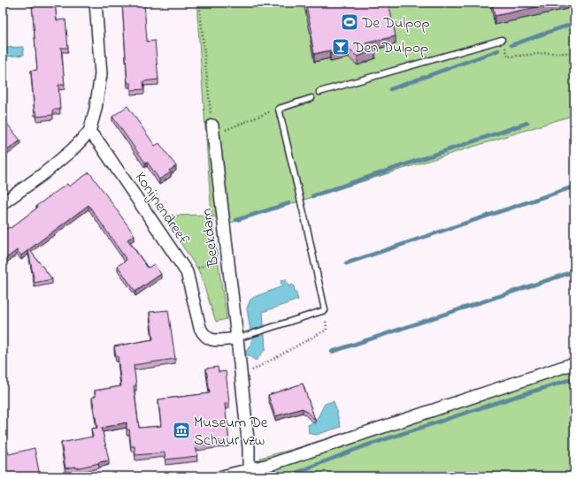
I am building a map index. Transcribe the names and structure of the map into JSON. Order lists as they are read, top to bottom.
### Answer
{
  "streets": {
    "street": ["Konijnendreef", "Beekdam"]
  },
  "crossings": [
    ["Konijnendreef", "Beekdam"]
  ],
  "places": {
    "sports": ["De Dulpop"],
    "bar": ["Den Dulpop"],
    "museum": ["Museum De Schuur vzw"]
  }
}
